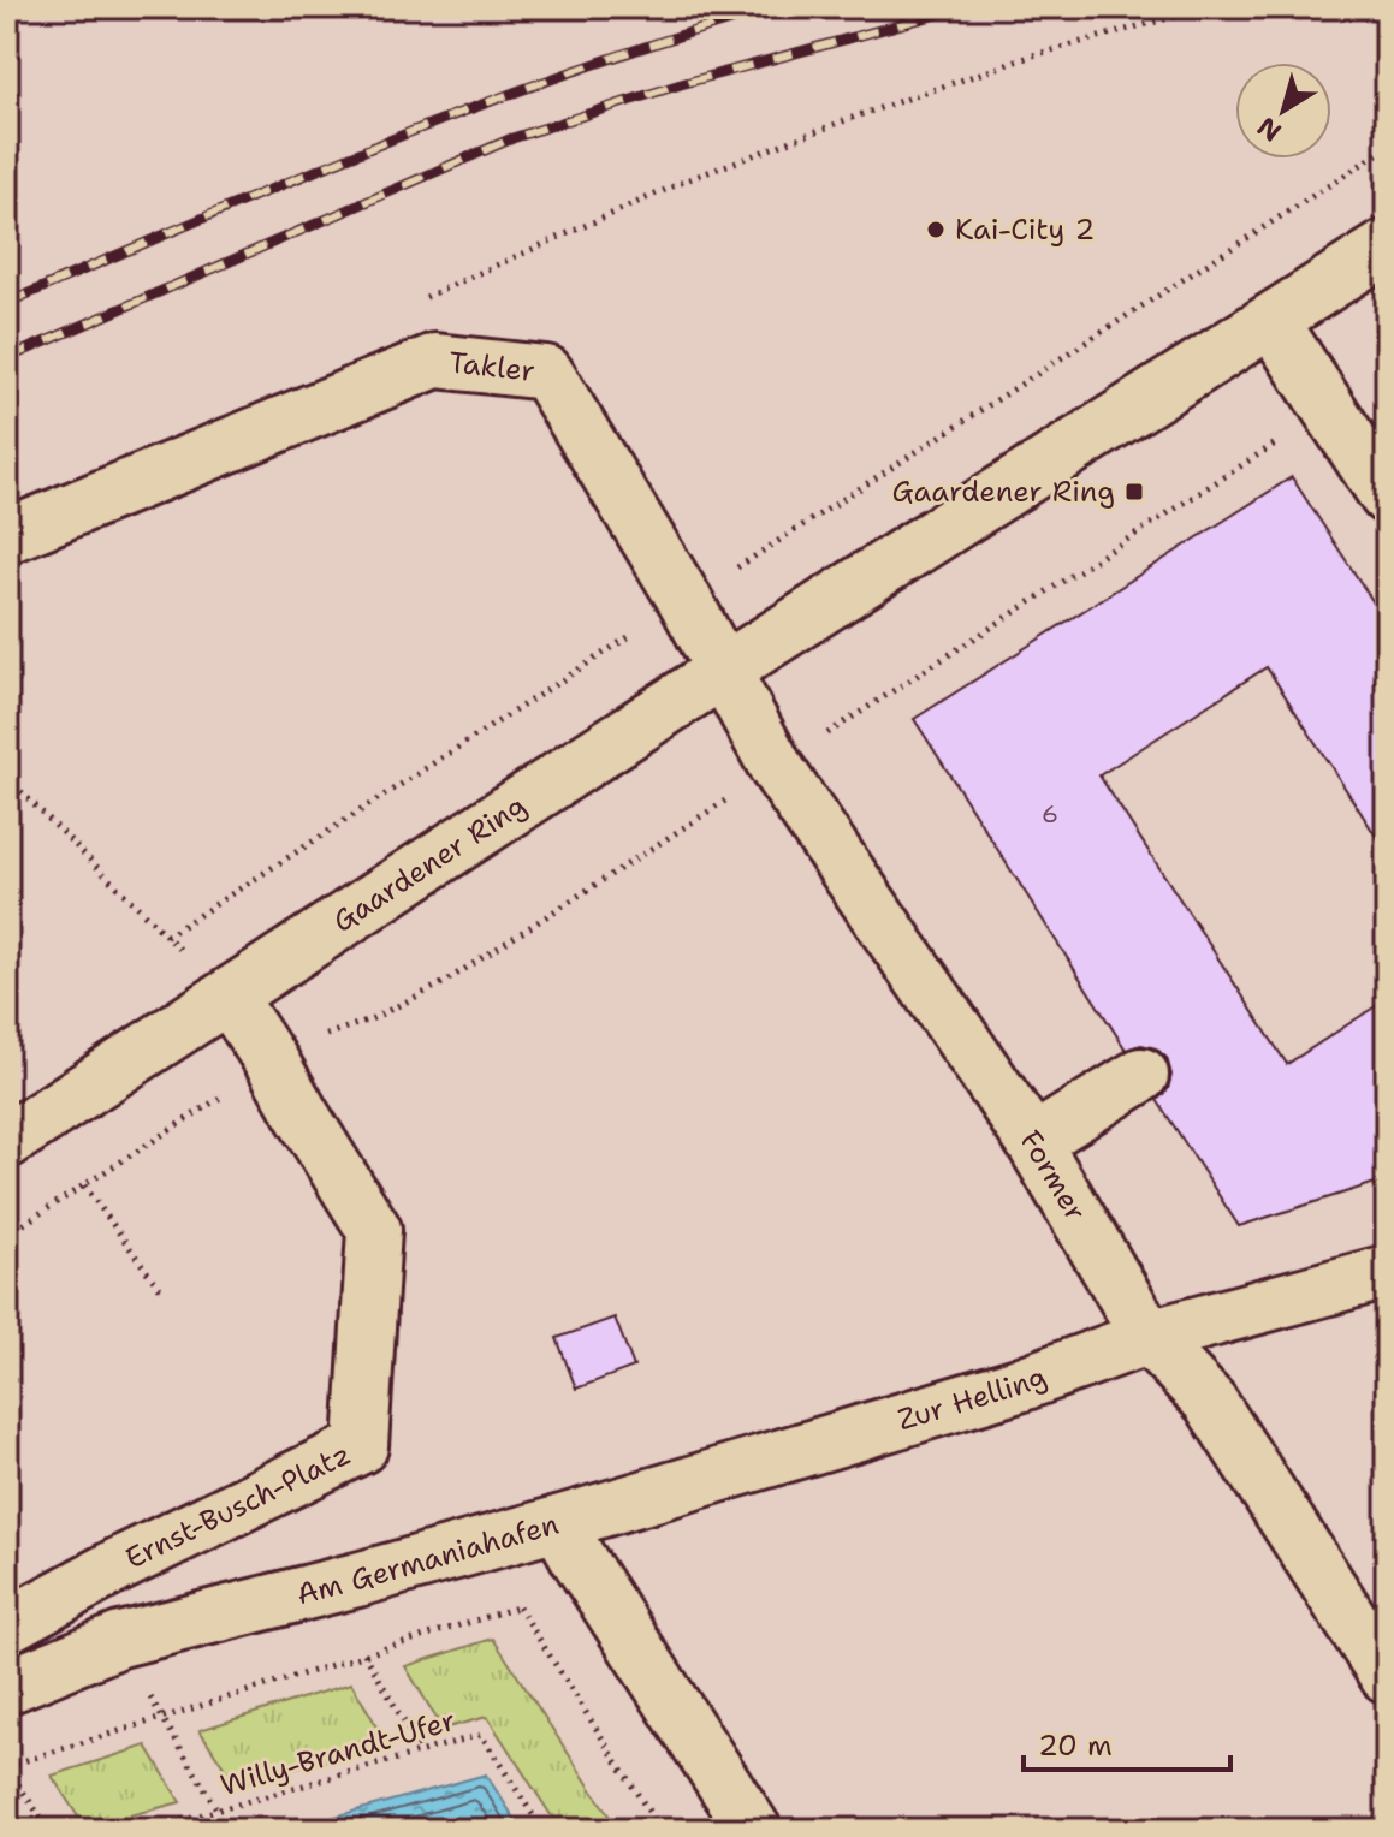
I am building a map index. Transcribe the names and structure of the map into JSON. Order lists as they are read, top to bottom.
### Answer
{
  "streets": {
    "street": [
      "Takler",
      "Gaardener Ring",
      "Former",
      "Zur Helling",
      "Ernst-Busch-Platz",
      "Am Germaniahafen"
    ],
    "path": ["Willy-Brandt-Ufer"]
  },
  "crossings": [
    ["Takler", "Gaardener Ring"],
    ["Takler", "Former"],
    ["Gaardener Ring", "Former"],
    ["Former", "Zur Helling"],
    ["Zur Helling", "Am Germaniahafen"]
  ],
  "places": {
    "other": ["Kai-City 2"],
    "transit": ["Gaardener Ring"]
  },
  "house_numbers": ["6"],
  "scale_bar": "20 m",
  "north": "bottom left"
}
